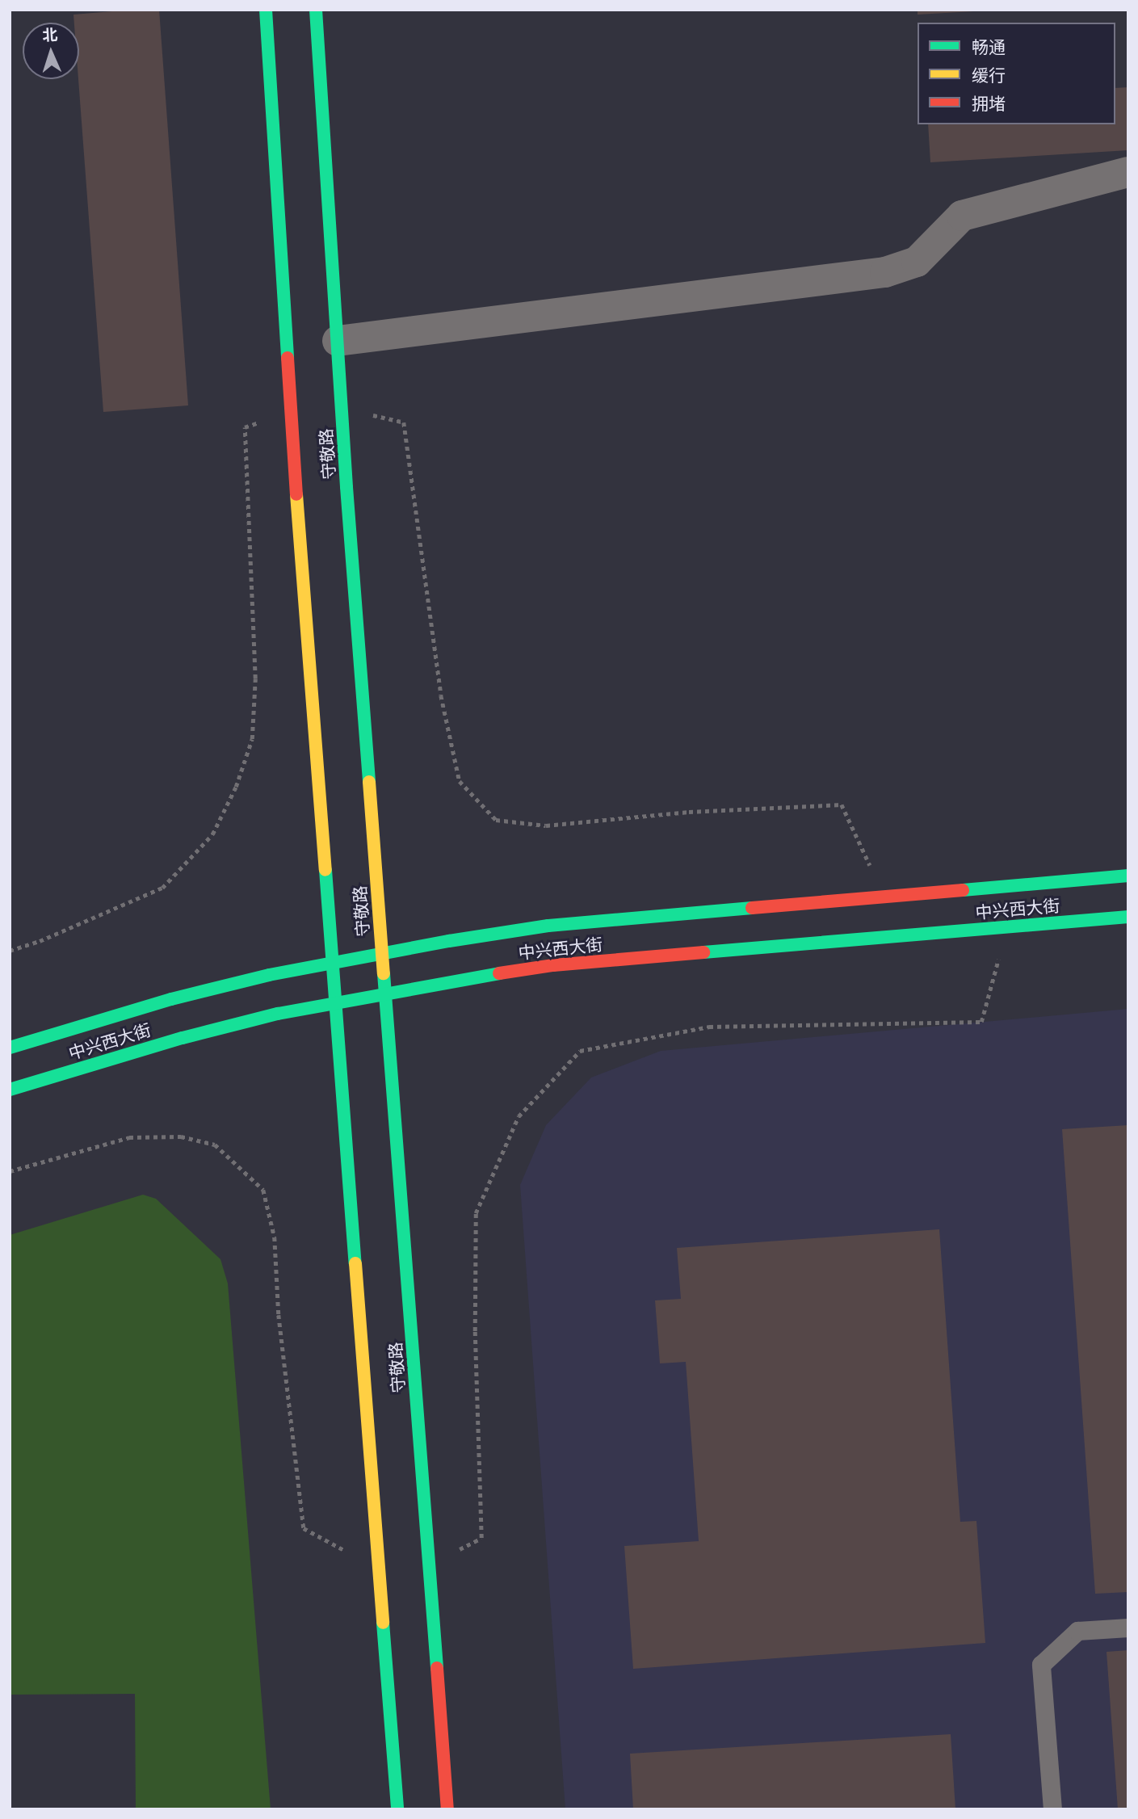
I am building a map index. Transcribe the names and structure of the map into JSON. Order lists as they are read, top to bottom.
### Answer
{
  "streets": {
    "main road": ["守敬路", "中兴西大街"]
  },
  "crossings": [
    ["守敬路", "中兴西大街"]
  ],
  "legend": ["畅通", "缓行", "拥堵"],
  "north": "top"
}
